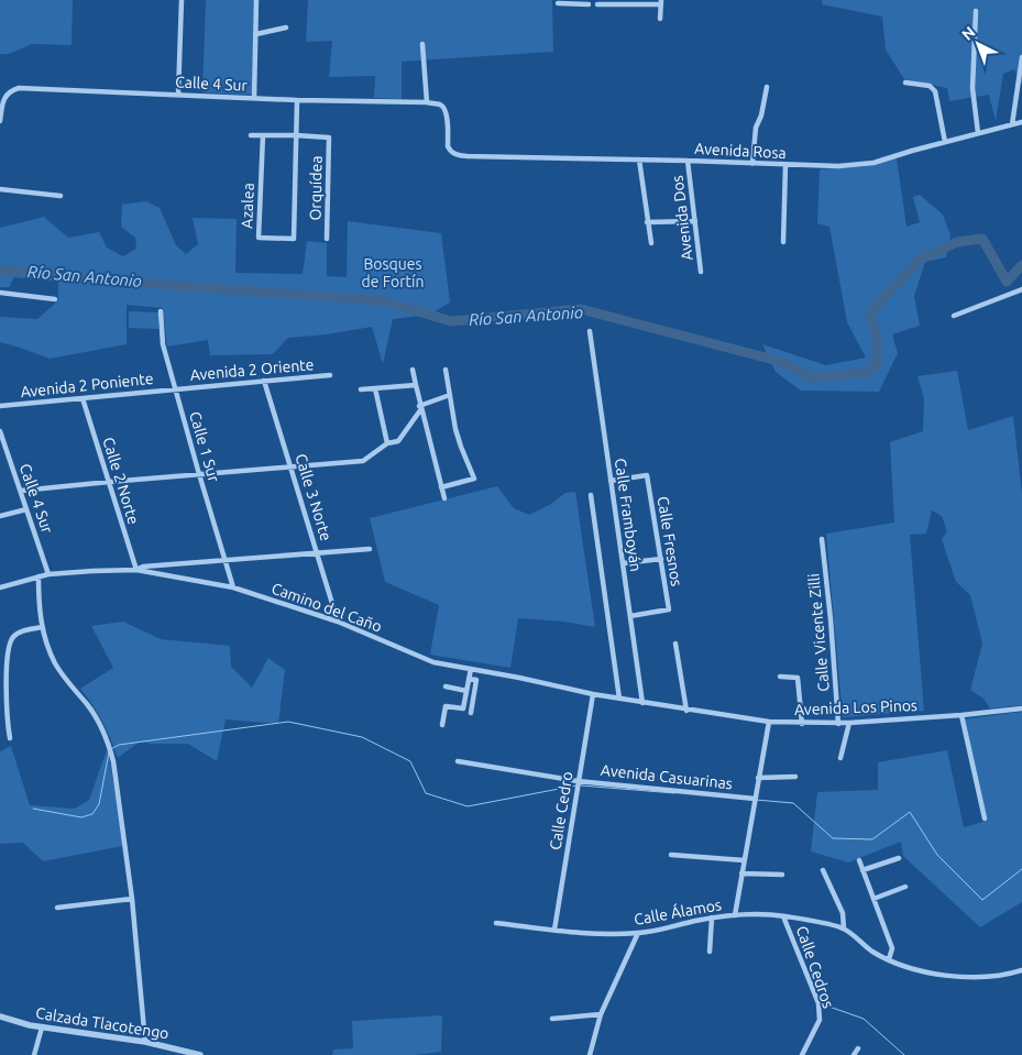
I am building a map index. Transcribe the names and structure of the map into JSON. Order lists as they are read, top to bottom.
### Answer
{
  "streets": {
    "street": [
      "Calle 4 Sur",
      "Avenida Rosa",
      "Orquídea",
      "Azalea",
      "Avenida Dos",
      "Avenida 2 Oriente",
      "Avenida 2 Poniente",
      "Calle 1 Sur",
      "Calle 2 Norte",
      "Calle 3 Norte",
      "Calle Framboyán",
      "Calle Fresnos",
      "Camino del Caño",
      "Calle Vicente Zilli",
      "Avenida Los Pinos",
      "Avenida Casuarinas",
      "Calle Cedro",
      "Calle Álamos",
      "Calle Cedros",
      "Calzada Tlacotengo"
    ]
  },
  "crossings": [
    ["Calle 4 Sur", "Avenida Rosa"],
    ["Calle 4 Sur", "Azalea"],
    ["Calle 4 Sur", "Camino del Caño"],
    ["Avenida Rosa", "Avenida Dos"],
    ["Orquídea", "Azalea"],
    ["Avenida 2 Oriente", "Avenida 2 Poniente"],
    ["Avenida 2 Oriente", "Calle 1 Sur"],
    ["Avenida 2 Oriente", "Calle 3 Norte"],
    ["Avenida 2 Poniente", "Calle 1 Sur"],
    ["Avenida 2 Poniente", "Calle 2 Norte"],
    ["Calle 1 Sur", "Camino del Caño"],
    ["Calle 2 Norte", "Camino del Caño"],
    ["Calle 3 Norte", "Camino del Caño"],
    ["Calle Framboyán", "Calle Fresnos"],
    ["Calle Framboyán", "Avenida Los Pinos"],
    ["Camino del Caño", "Avenida Los Pinos"],
    ["Camino del Caño", "Calle Cedro"],
    ["Calle Vicente Zilli", "Avenida Los Pinos"],
    ["Avenida Los Pinos", "Calle Cedro"],
    ["Avenida Casuarinas", "Calle Cedro"],
    ["Calle Cedro", "Calle Álamos"],
    ["Calle Álamos", "Calle Cedros"]
  ],
  "water": ["Río San Antonio"],
  "parks": ["Bosques de Fortín"],
  "north": "top left"
}
